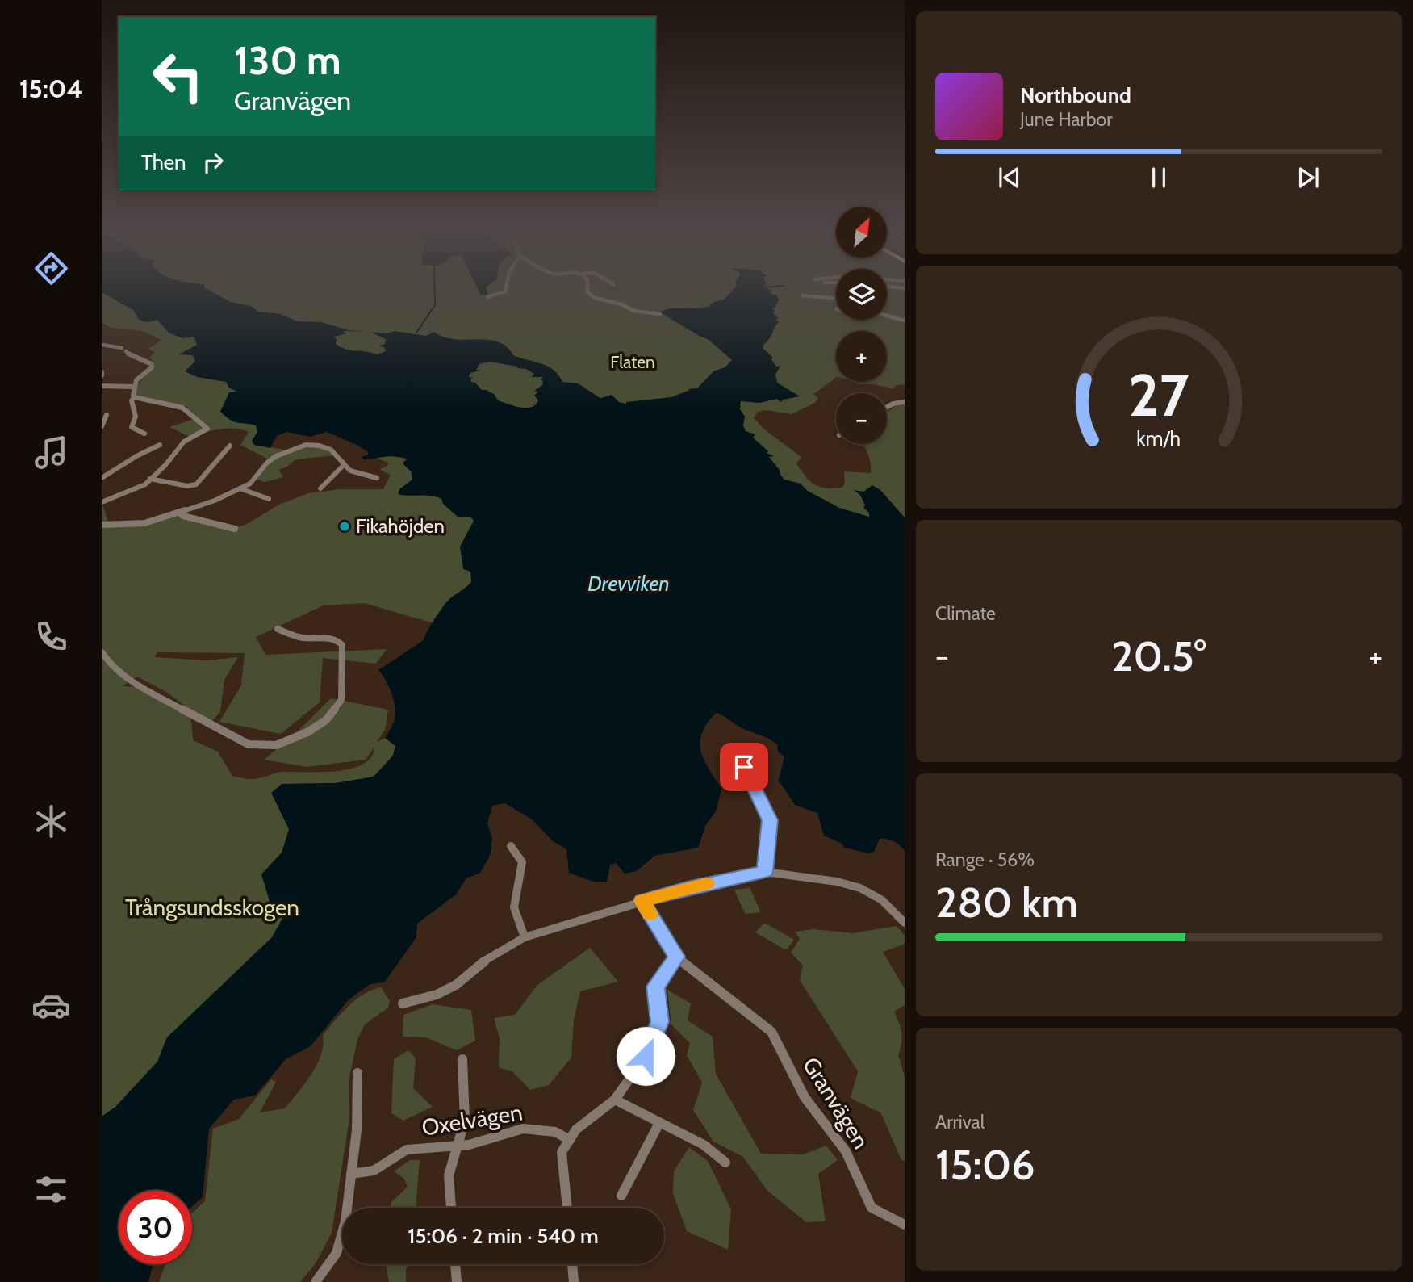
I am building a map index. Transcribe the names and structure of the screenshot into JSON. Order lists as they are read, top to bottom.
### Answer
{
  "streets": {
    "street": ["Granvägen", "Oxelvägen"]
  },
  "water": ["Drevviken"],
  "parks": ["Flaten", "Trångsundsskogen"],
  "places": ["Fikahöjden"],
  "north": "top right",
  "page": {
    "tabs": "15:04",
    "turn": ["130 m", "Granvägen"],
    "song": ["Northbound", "June Harbor"],
    "then": "Then",
    "map_buttons": ["+", "−"],
    "tile": [
      "Climate",
      ["Range · 56%", "280 km"],
      ["Arrival", "15:06"]
    ],
    "heat": ["−", "20.5°", "+"],
    "limit": "30",
    "trip": "15:06 · 2 min · 540 m",
    "gauge": ["27", "km/h"]
  }
}
